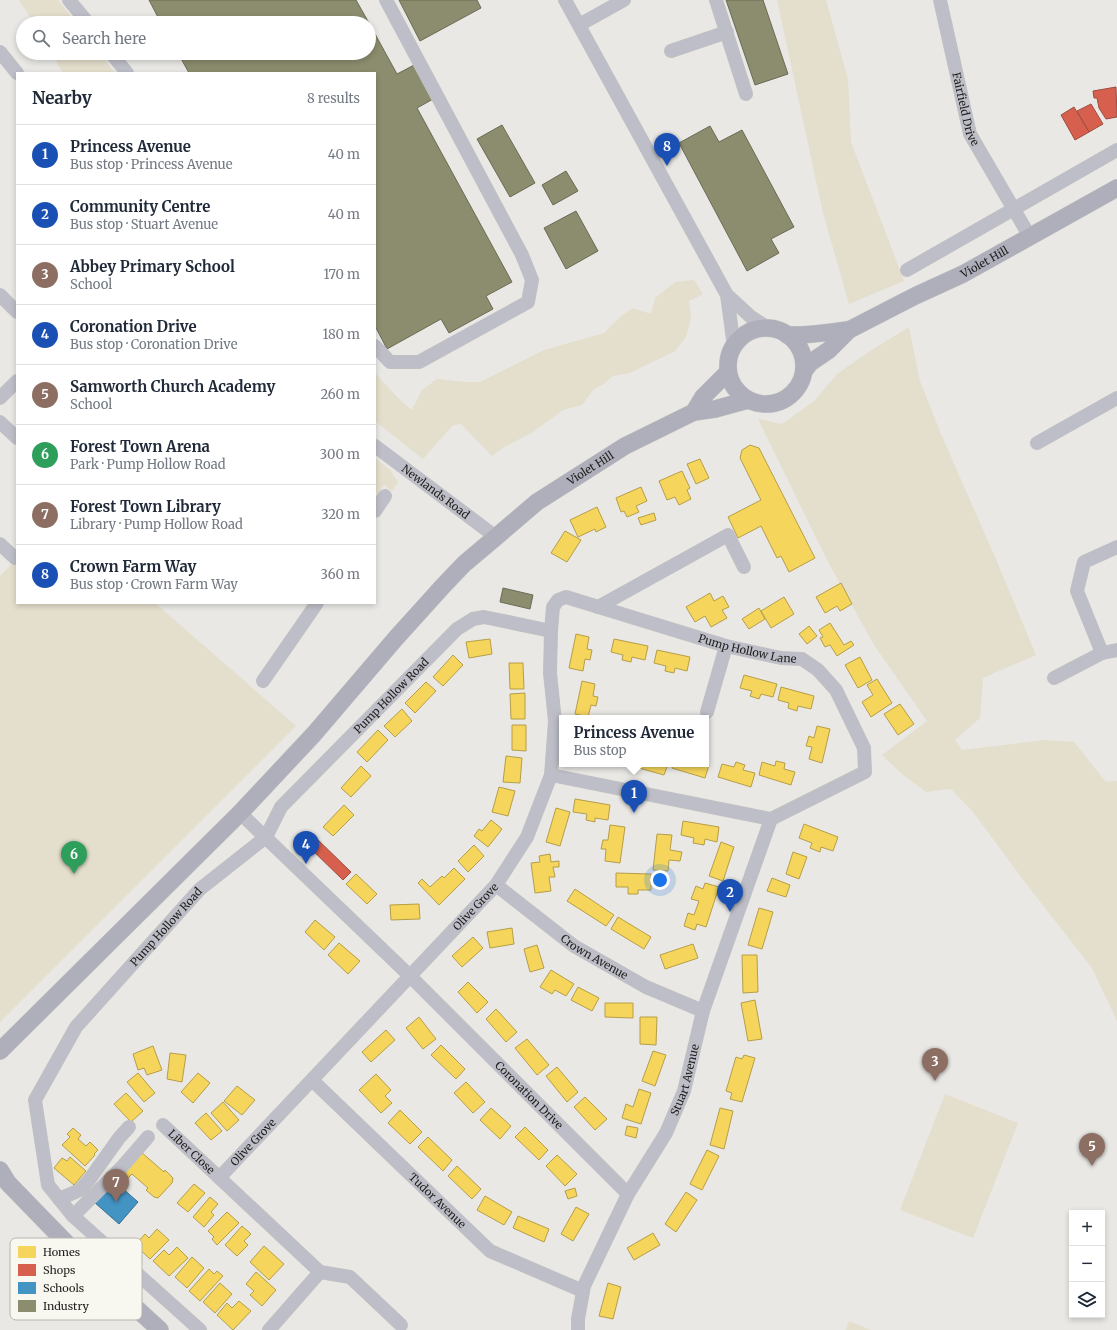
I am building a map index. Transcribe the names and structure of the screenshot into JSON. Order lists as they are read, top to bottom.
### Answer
{
  "streets": {
    "main road": ["Violet Hill"],
    "street": [
      "Fairfield Drive",
      "Newlands Road",
      "Pump Hollow Lane",
      "Pump Hollow Road",
      "Olive Grove",
      "Crown Avenue",
      "Stuart Avenue",
      "Coronation Drive",
      "Liber Close",
      "Tudor Avenue"
    ]
  },
  "crossings": [
    ["Fairfield Drive", "Violet Hill"],
    ["Violet Hill", "Newlands Road"],
    ["Pump Hollow Lane", "Olive Grove"],
    ["Pump Hollow Lane", "Stuart Avenue"],
    ["Pump Hollow Road", "Olive Grove"],
    ["Pump Hollow Road", "Coronation Drive"],
    ["Olive Grove", "Crown Avenue"],
    ["Olive Grove", "Coronation Drive"],
    ["Olive Grove", "Liber Close"],
    ["Olive Grove", "Tudor Avenue"],
    ["Crown Avenue", "Stuart Avenue"],
    ["Stuart Avenue", "Coronation Drive"],
    ["Stuart Avenue", "Tudor Avenue"]
  ],
  "legend": [
    "Homes",
    "Shops",
    "Schools",
    "Industry"
  ],
  "page": {
    "search": "Search here",
    "heading": ["Nearby", "8 results"],
    "list": [
      {
        "mark": "1",
        "name": "Princess Avenue",
        "note": "Bus stop · Princess Avenue",
        "value": "40 m"
      },
      {
        "mark": "2",
        "name": "Community Centre",
        "note": "Bus stop · Stuart Avenue",
        "value": "40 m"
      },
      {
        "mark": "3",
        "name": "Abbey Primary School",
        "note": "School",
        "value": "170 m"
      },
      {
        "mark": "4",
        "name": "Coronation Drive",
        "note": "Bus stop · Coronation Drive",
        "value": "180 m"
      },
      {
        "mark": "5",
        "name": "Samworth Church Academy",
        "note": "School",
        "value": "260 m"
      },
      {
        "mark": "6",
        "name": "Forest Town Arena",
        "note": "Park · Pump Hollow Road",
        "value": "300 m"
      },
      {
        "mark": "7",
        "name": "Forest Town Library",
        "note": "Library · Pump Hollow Road",
        "value": "320 m"
      },
      {
        "mark": "8",
        "name": "Crown Farm Way",
        "note": "Bus stop · Crown Farm Way",
        "value": "360 m"
      }
    ],
    "pins": [
      "8",
      "1",
      "4",
      "6",
      "2",
      "3",
      "5",
      "7"
    ],
    "popup": ["Princess Avenue", "Bus stop"],
    "map_buttons": ["+", "−"]
  }
}
